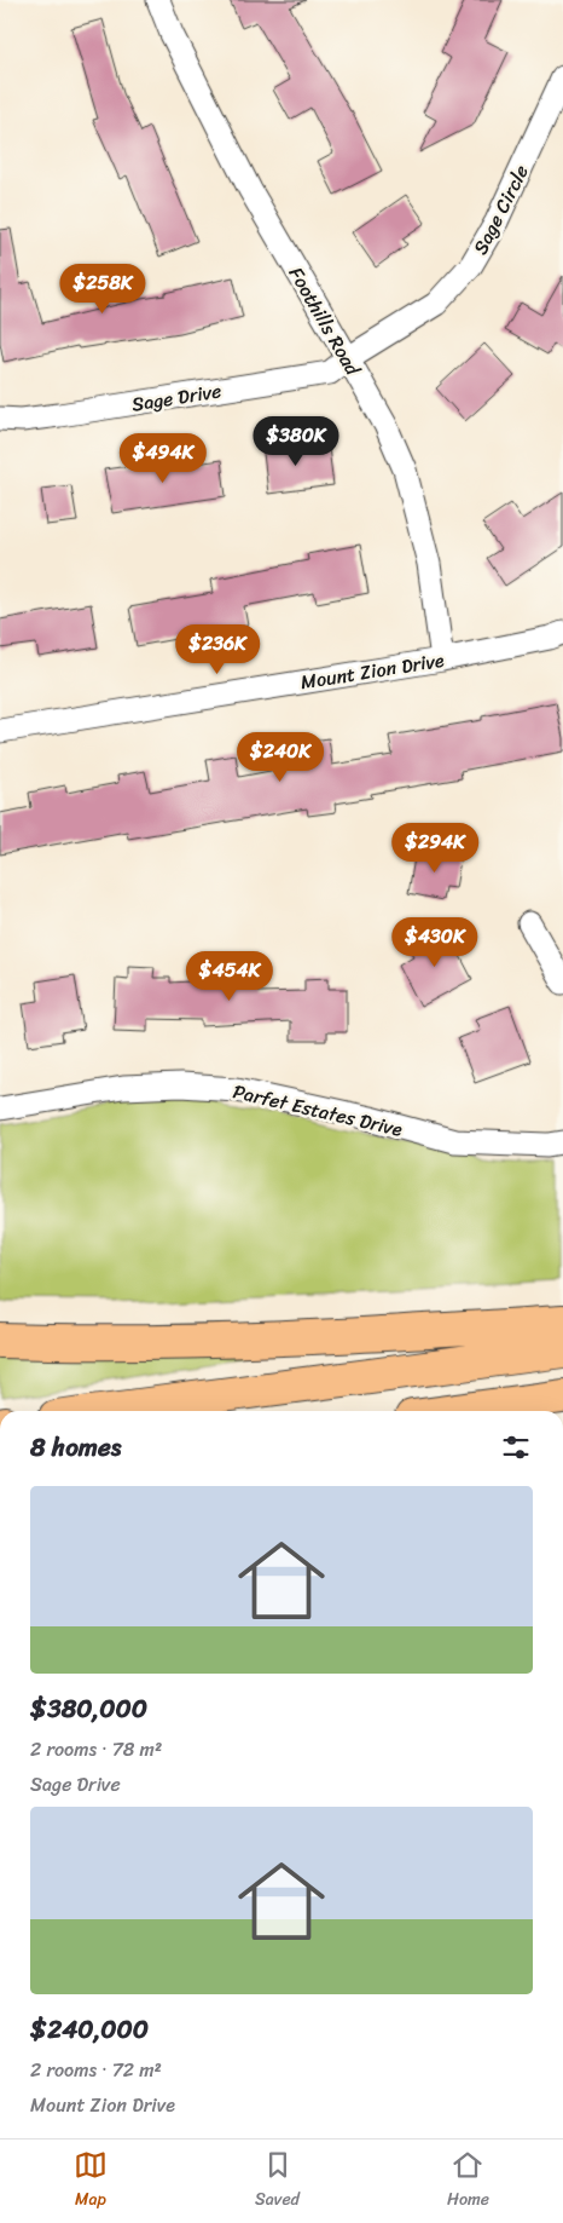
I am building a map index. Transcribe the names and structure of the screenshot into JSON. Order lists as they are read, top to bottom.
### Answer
{
  "streets": {
    "street": [
      "Sage Circle",
      "Foothills Road",
      "Sage Drive",
      "Mount Zion Drive",
      "Parfet Estates Drive"
    ]
  },
  "crossings": [
    ["Sage Circle", "Foothills Road"],
    ["Sage Circle", "Sage Drive"],
    ["Foothills Road", "Sage Drive"],
    ["Foothills Road", "Mount Zion Drive"]
  ],
  "page": {
    "price": [
      "$258K",
      "$380K",
      "$494K",
      "$236K",
      "$240K",
      "$294K",
      "$430K",
      "$454K"
    ],
    "heading": "8 homes",
    "list": [
      {
        "name": "$380,000",
        "note": "2 rooms · 78 m² · Sage Drive"
      },
      {
        "name": "$240,000",
        "note": "2 rooms · 72 m² · Mount Zion Drive"
      }
    ],
    "tabs": ["Map", "Saved", "Home"]
  }
}
